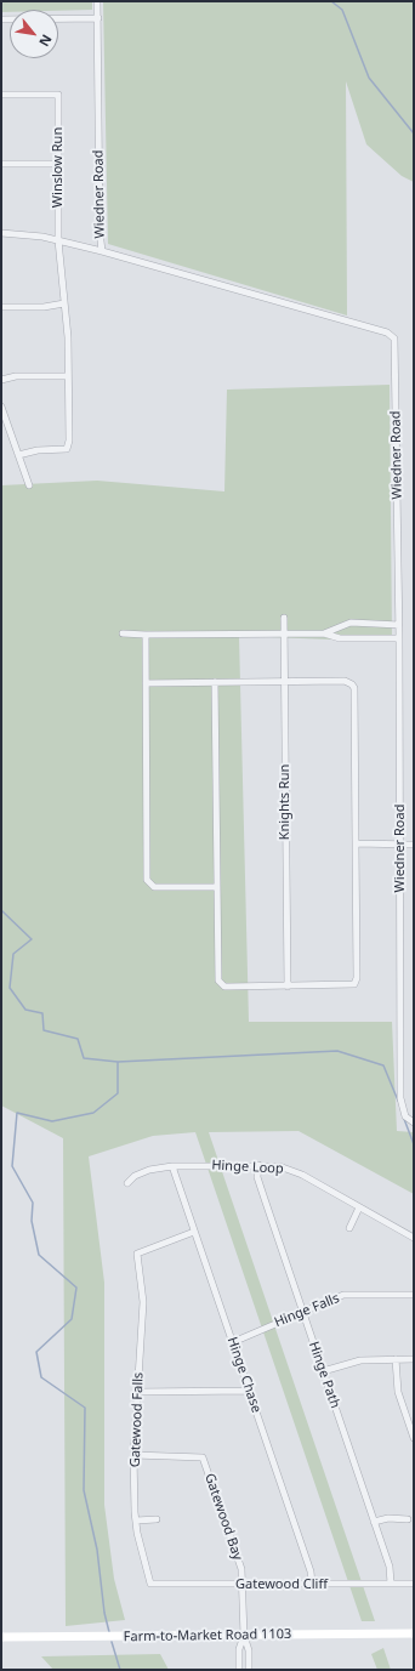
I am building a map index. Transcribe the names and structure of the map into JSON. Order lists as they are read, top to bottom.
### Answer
{
  "streets": {
    "main road": ["Farm-to-Market Road 1103"],
    "street": [
      "Winslow Run",
      "Wiedner Road",
      "Knights Run",
      "Hinge Loop",
      "Hinge Falls",
      "Hinge Chase",
      "Hinge Path",
      "Gatewood Falls",
      "Gatewood Bay",
      "Gatewood Cliff"
    ]
  },
  "crossings": [
    ["Hinge Loop", "Hinge Chase"],
    ["Hinge Loop", "Hinge Path"],
    ["Hinge Falls", "Hinge Chase"],
    ["Hinge Falls", "Hinge Path"],
    ["Hinge Chase", "Gatewood Falls"],
    ["Hinge Chase", "Gatewood Cliff"],
    ["Hinge Path", "Gatewood Cliff"],
    ["Gatewood Falls", "Gatewood Bay"],
    ["Gatewood Falls", "Gatewood Cliff"],
    ["Gatewood Bay", "Gatewood Cliff"],
    ["Gatewood Bay", "Farm-to-Market Road 1103"]
  ],
  "north": "bottom right"
}
